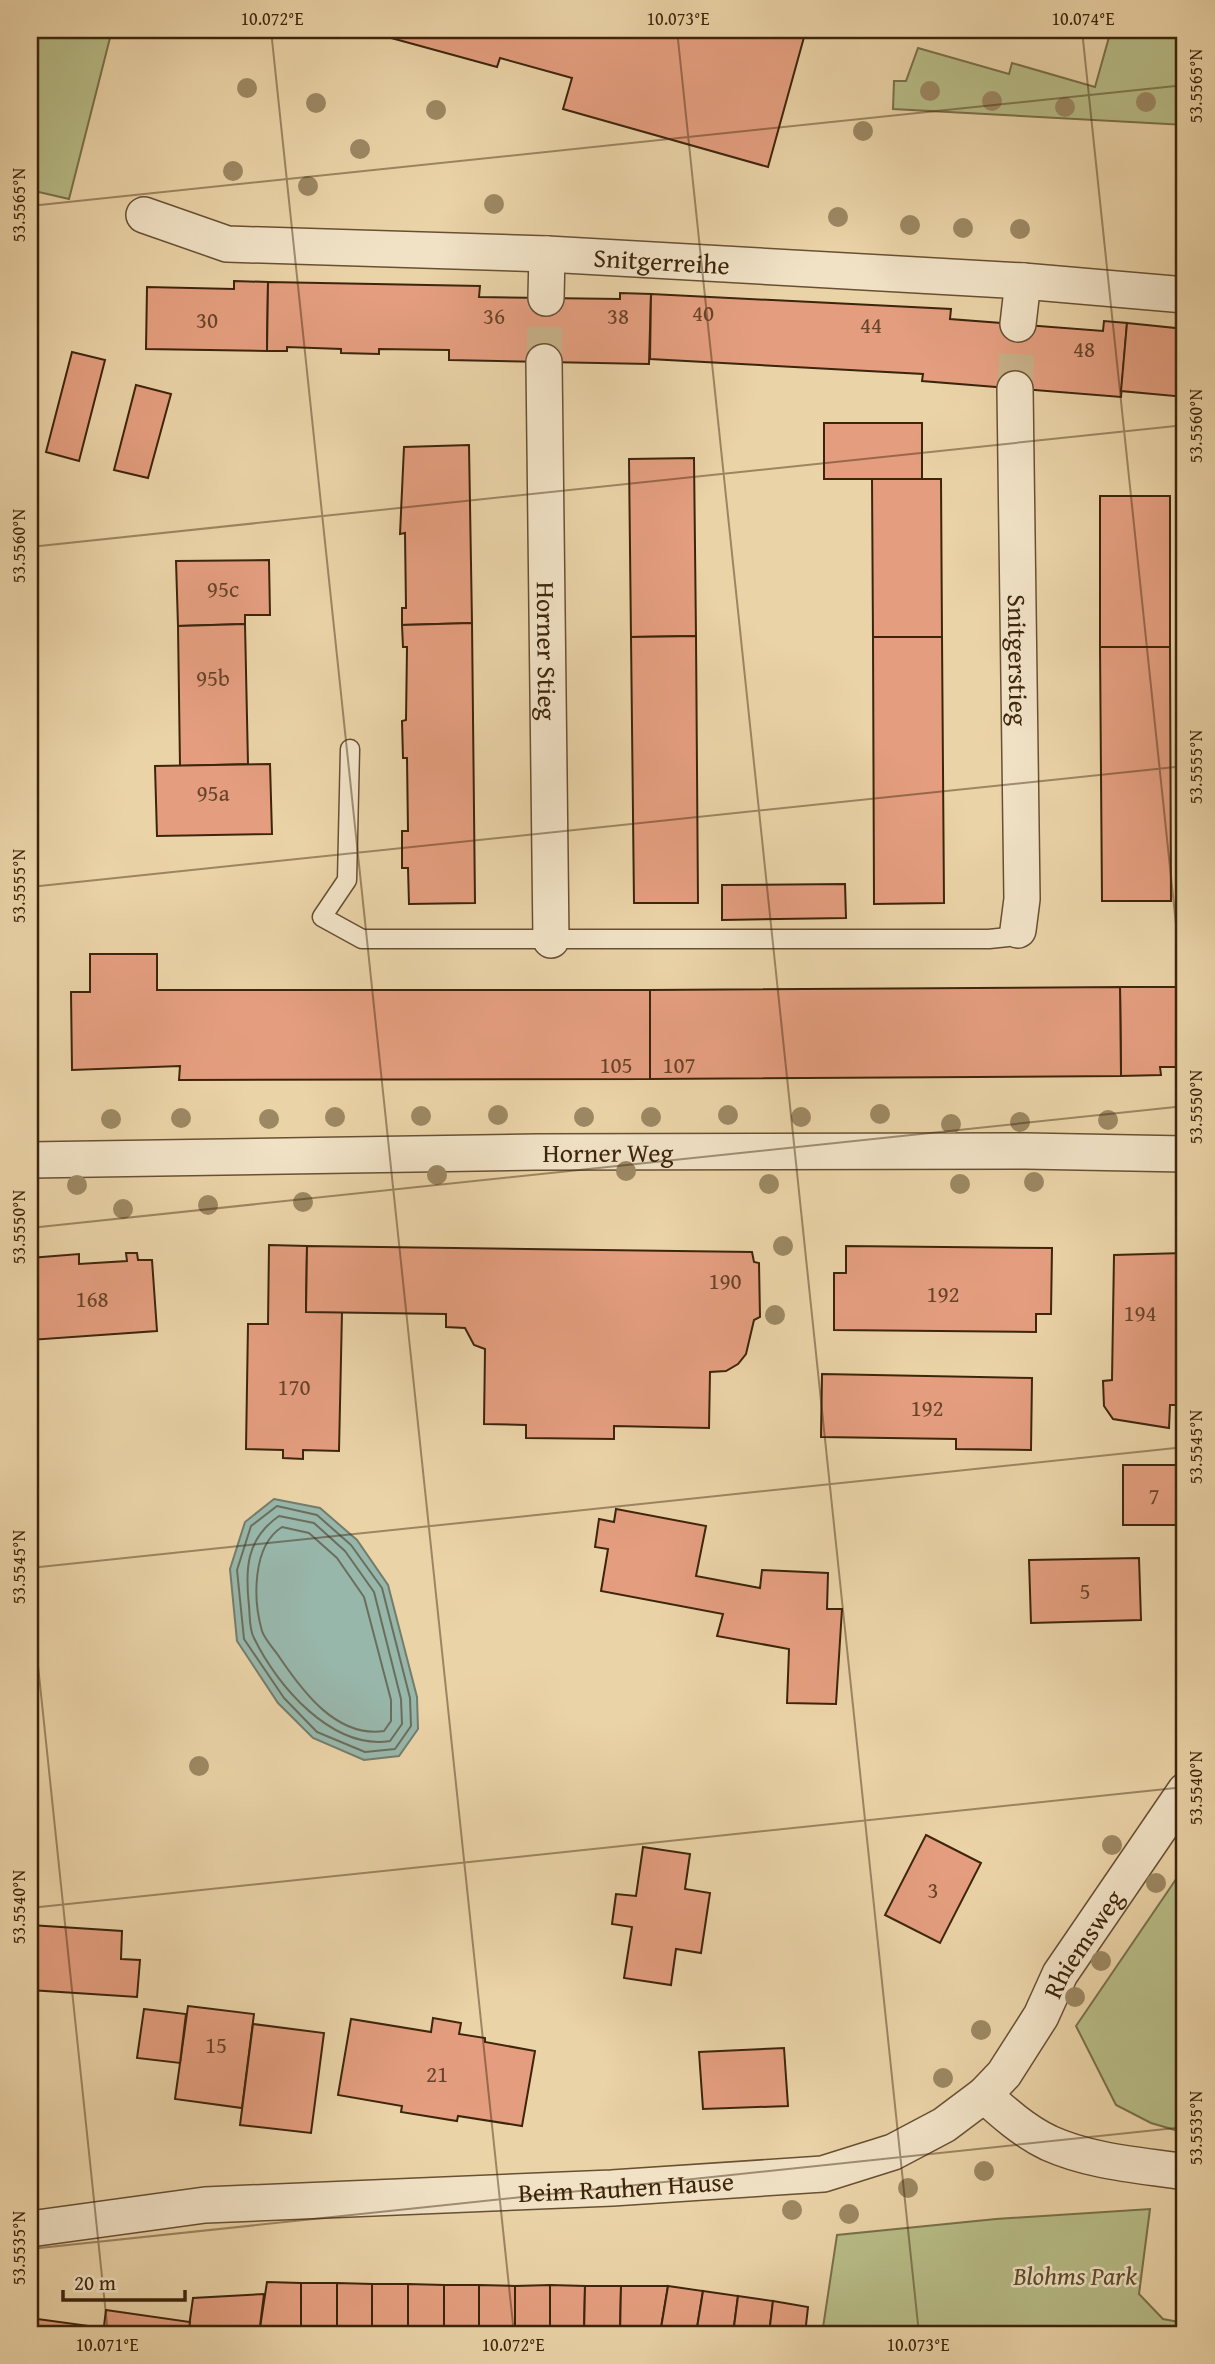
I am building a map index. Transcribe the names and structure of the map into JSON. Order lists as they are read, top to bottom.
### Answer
{
  "streets": {
    "street": [
      "Snitgerreihe",
      "Horner Stieg",
      "Snitgerstieg",
      "Horner Weg",
      "Rhiemsweg",
      "Beim Rauhen Hause"
    ]
  },
  "crossings": [
    ["Rhiemsweg", "Beim Rauhen Hause"]
  ],
  "parks": ["Blohms Park"],
  "house_numbers": [
    "40",
    "36",
    "38",
    "30",
    "44",
    "48",
    "95c",
    "95b",
    "95a",
    "105",
    "107",
    "190",
    "192",
    "168",
    "194",
    "170",
    "192",
    "7",
    "5",
    "3",
    "15",
    "21"
  ],
  "scale_bar": "20 m",
  "coordinates": [
    "10.072°E",
    "10.073°E",
    "10.074°E",
    "53.5565°N",
    "53.5560°N",
    "53.5555°N",
    "53.5550°N",
    "53.5545°N",
    "53.5540°N",
    "53.5535°N",
    "10.071°E"
  ]
}
